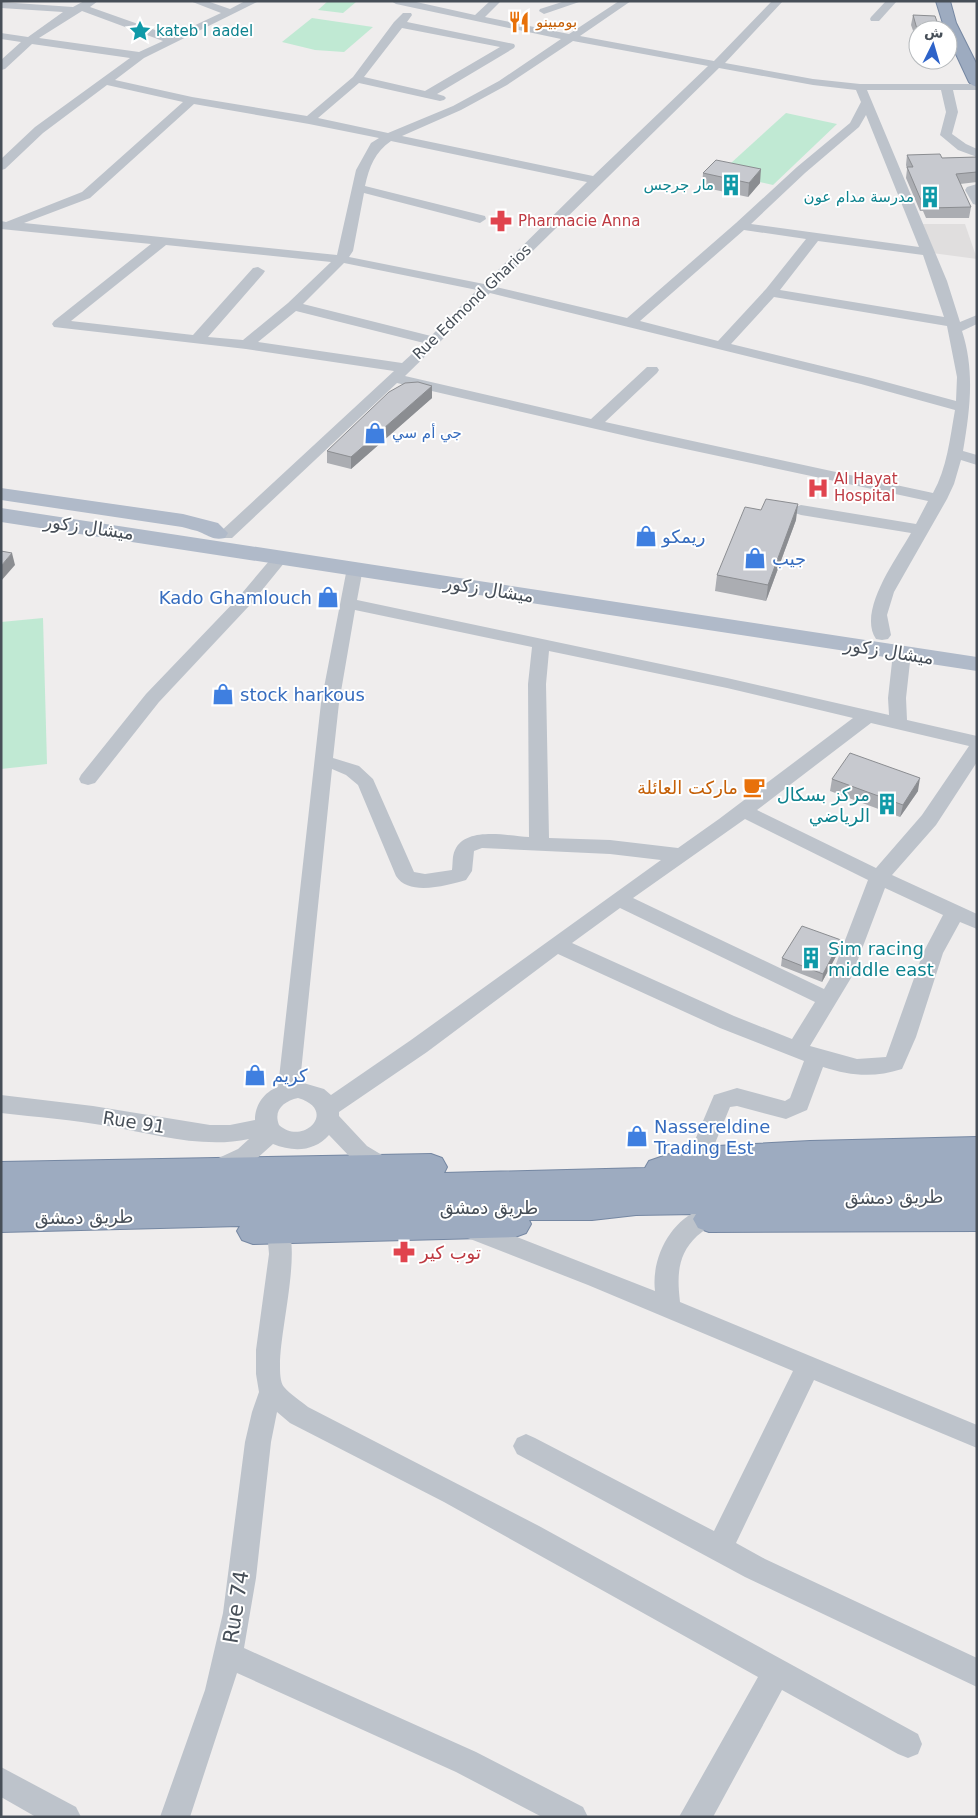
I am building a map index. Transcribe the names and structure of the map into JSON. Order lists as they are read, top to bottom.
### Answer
{
  "streets": {
    "highway": ["طريق دمشق"],
    "main road": ["ميشال زكور"],
    "street": ["Rue Edmond Gharios", "Rue 91", "Rue 74"]
  },
  "crossings": [
    ["Rue Edmond Gharios", "ميشال زكور"]
  ],
  "places": {
    "restaurant": ["بومبينو"],
    "place": ["kateb l aadel"],
    "building": [
      "مار جرجس",
      "مدرسة مدام عون",
      "مركز بسكال الرياضي",
      "Sim racing middle east"
    ],
    "pharmacy": ["Pharmacie Anna", "توب كير"],
    "shop": [
      "جي أم سي",
      "ريمكو",
      "جيب",
      "Kado Ghamlouch",
      "stock harkous",
      "كريم",
      "Nassereldine Trading Est"
    ],
    "hospital": ["Al Hayat Hospital"],
    "cafe": ["ماركت العائلة"]
  },
  "north": "top"
}
